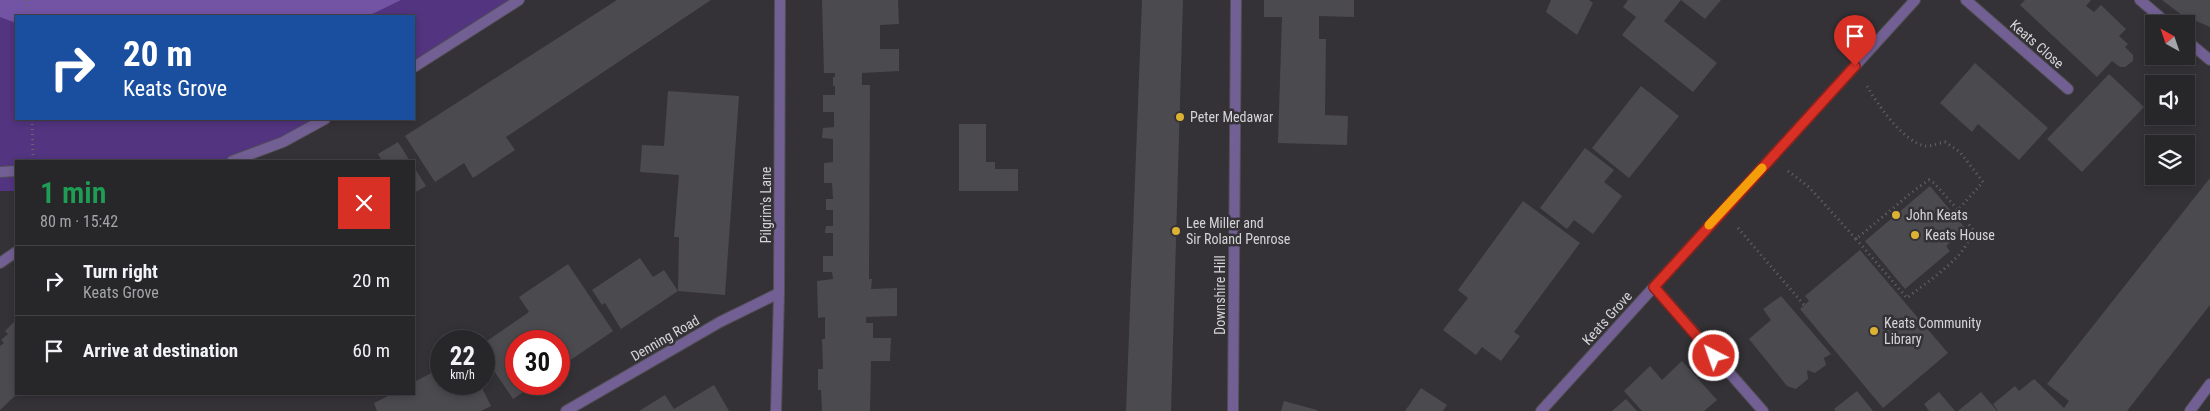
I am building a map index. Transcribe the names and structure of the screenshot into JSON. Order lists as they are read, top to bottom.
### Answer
{
  "streets": {
    "street": [
      "Keats Close",
      "Pilgrim's Lane",
      "Downshire Hill",
      "Keats Grove",
      "Denning Road"
    ]
  },
  "crossings": [
    ["Pilgrim's Lane", "Denning Road"]
  ],
  "places": [
    "Peter Medawar",
    "John Keats",
    "Lee Miller and Sir Roland Penrose",
    "Keats House",
    "Keats Community Library"
  ],
  "north": "top left",
  "page": {
    "turn": ["20 m", "Keats Grove"],
    "heading": ["1 min", "80 m · 15:42"],
    "list": [
      {
        "name": "Turn right",
        "note": "Keats Grove",
        "value": "20 m"
      },
      {
        "name": "Arrive at destination",
        "value": "60 m"
      }
    ],
    "speed": "22 km/h",
    "limit": "30"
  }
}
